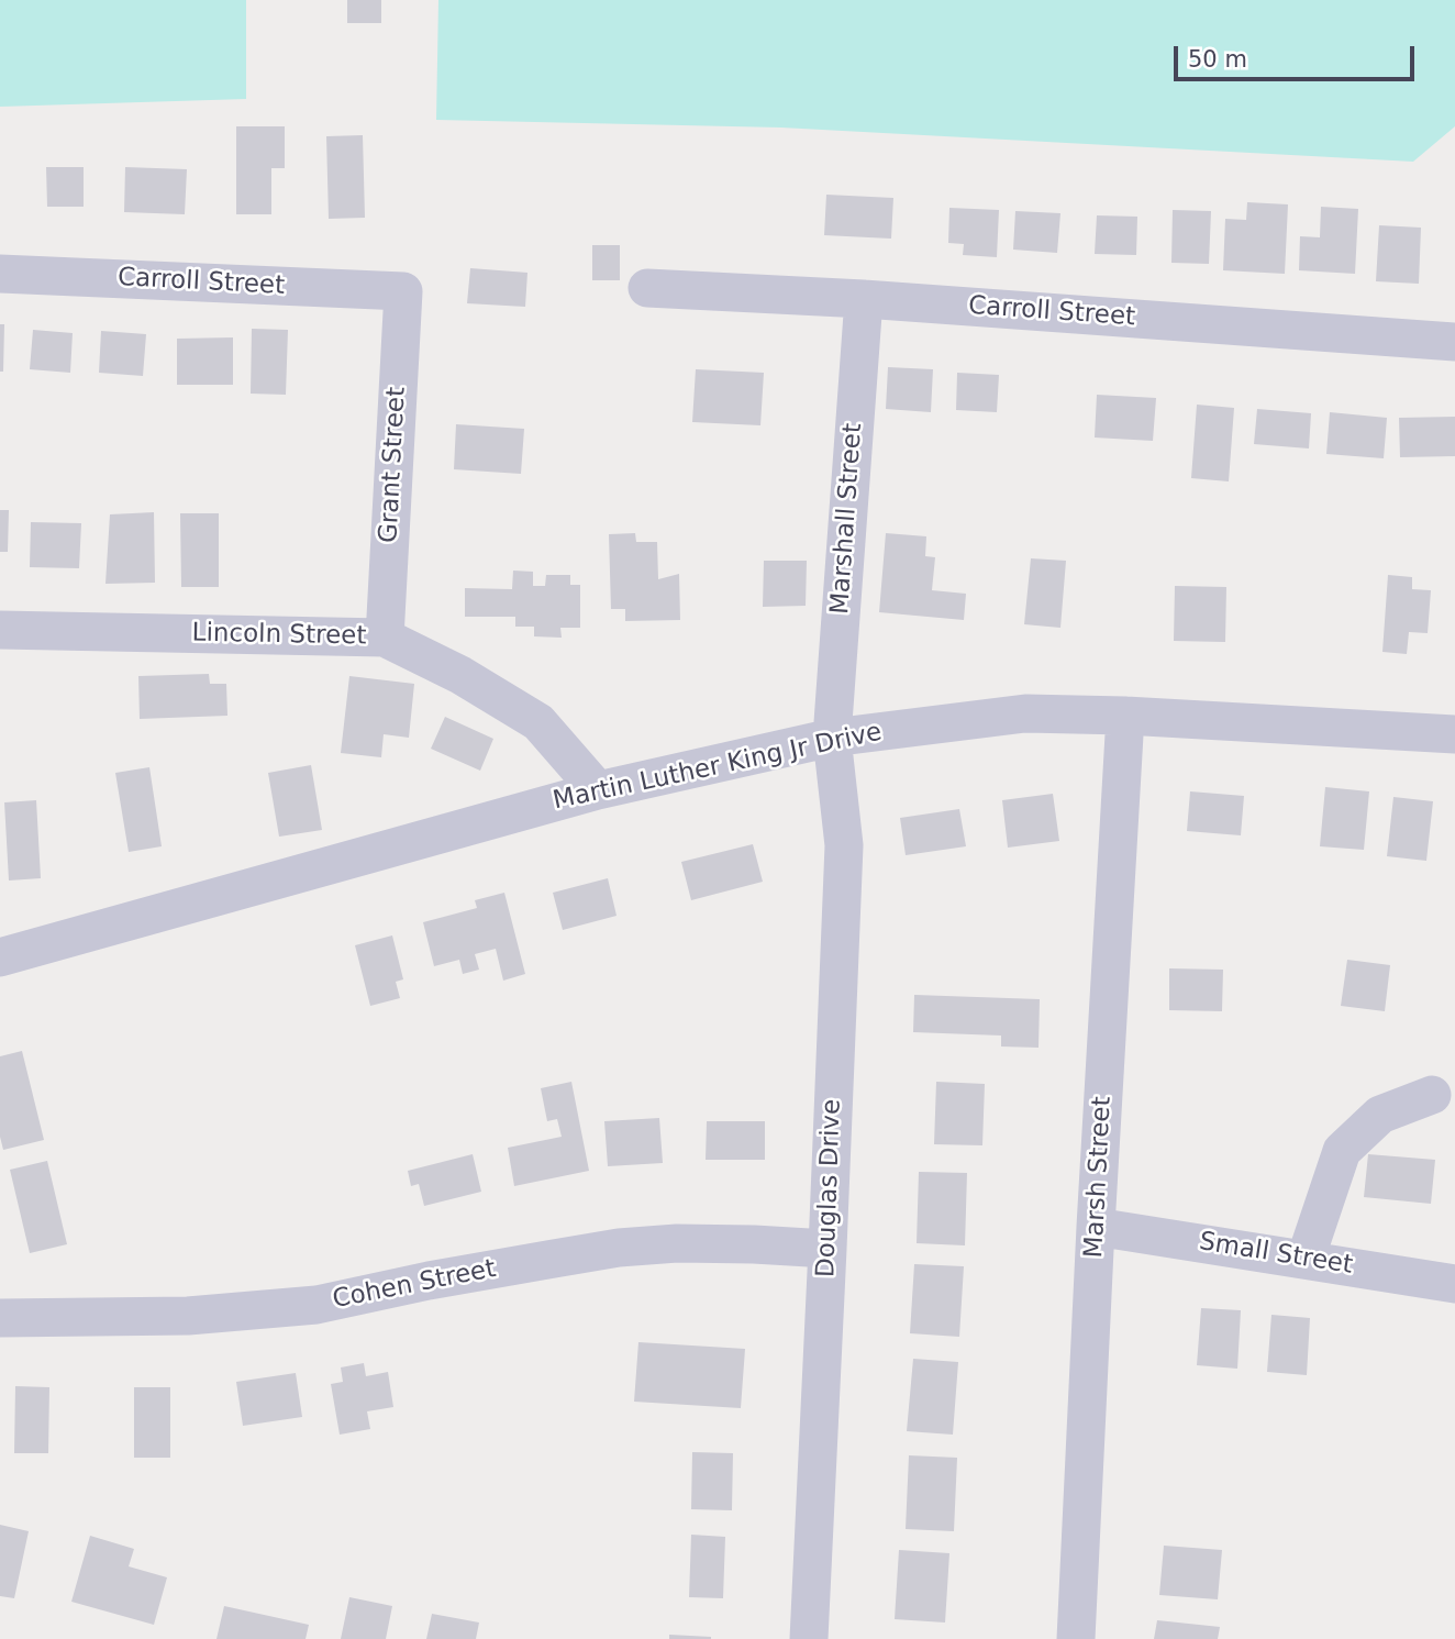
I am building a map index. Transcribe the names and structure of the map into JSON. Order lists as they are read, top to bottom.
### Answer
{
  "streets": {
    "street": [
      "Carroll Street",
      "Grant Street",
      "Marshall Street",
      "Lincoln Street",
      "Martin Luther King Jr Drive",
      "Marsh Street",
      "Douglas Drive",
      "Small Street",
      "Cohen Street"
    ]
  },
  "crossings": [
    ["Carroll Street", "Grant Street"],
    ["Carroll Street", "Marshall Street"],
    ["Grant Street", "Lincoln Street"],
    ["Marshall Street", "Martin Luther King Jr Drive"],
    ["Marshall Street", "Douglas Drive"],
    ["Lincoln Street", "Martin Luther King Jr Drive"],
    ["Martin Luther King Jr Drive", "Marsh Street"],
    ["Martin Luther King Jr Drive", "Douglas Drive"],
    ["Marsh Street", "Small Street"],
    ["Douglas Drive", "Cohen Street"]
  ],
  "scale_bar": "50 m"
}
